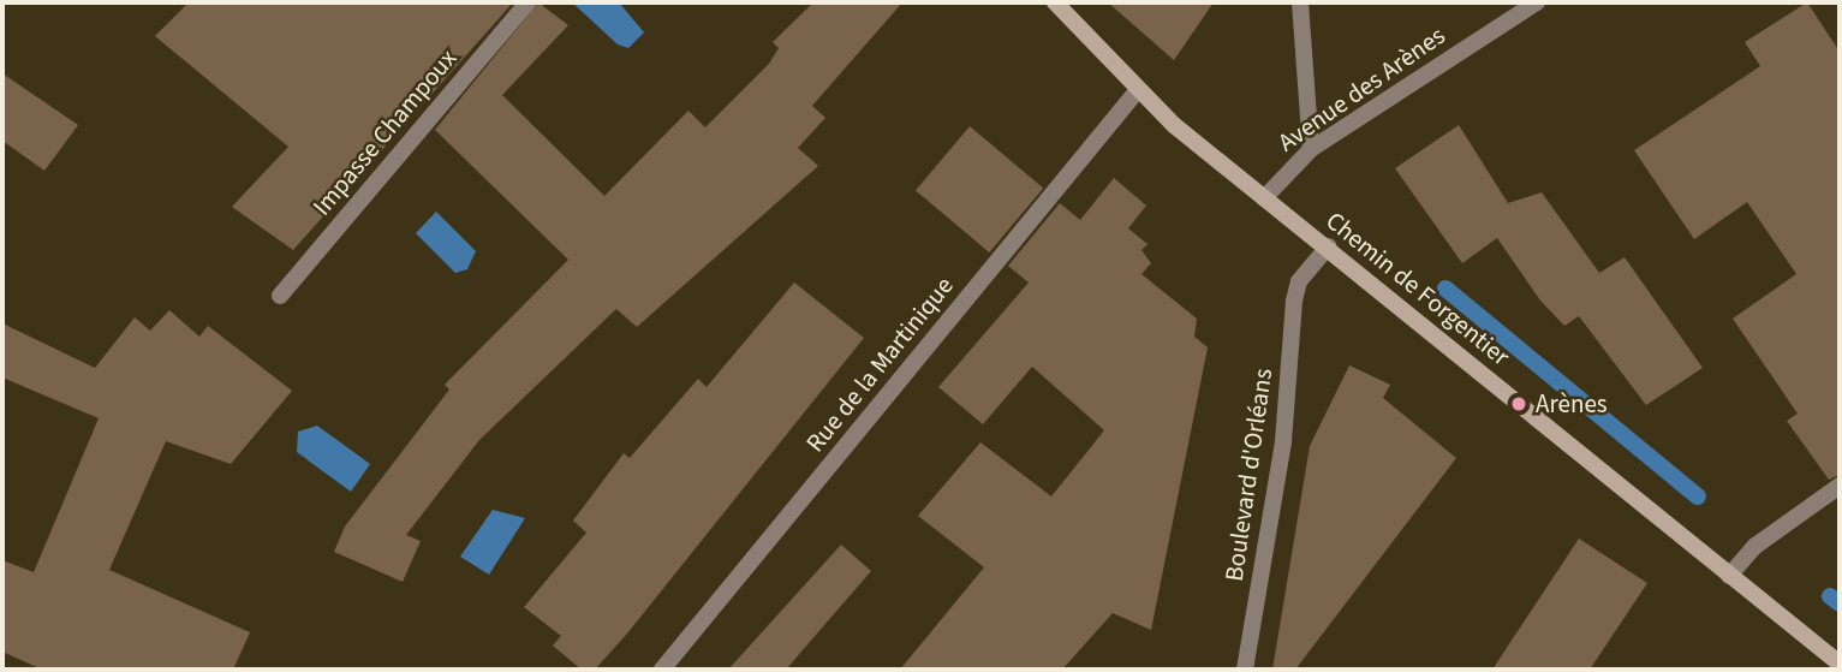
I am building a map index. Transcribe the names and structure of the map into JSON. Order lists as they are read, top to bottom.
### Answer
{
  "streets": {
    "main road": ["Chemin de Forgentier"],
    "street": [
      "Avenue des Arènes",
      "Impasse Champoux",
      "Rue de la Martinique",
      "Boulevard d'Orléans"
    ]
  },
  "crossings": [
    ["Avenue des Arènes", "Chemin de Forgentier"],
    ["Chemin de Forgentier", "Rue de la Martinique"],
    ["Chemin de Forgentier", "Boulevard d'Orléans"]
  ],
  "places": ["Arènes"]
}
